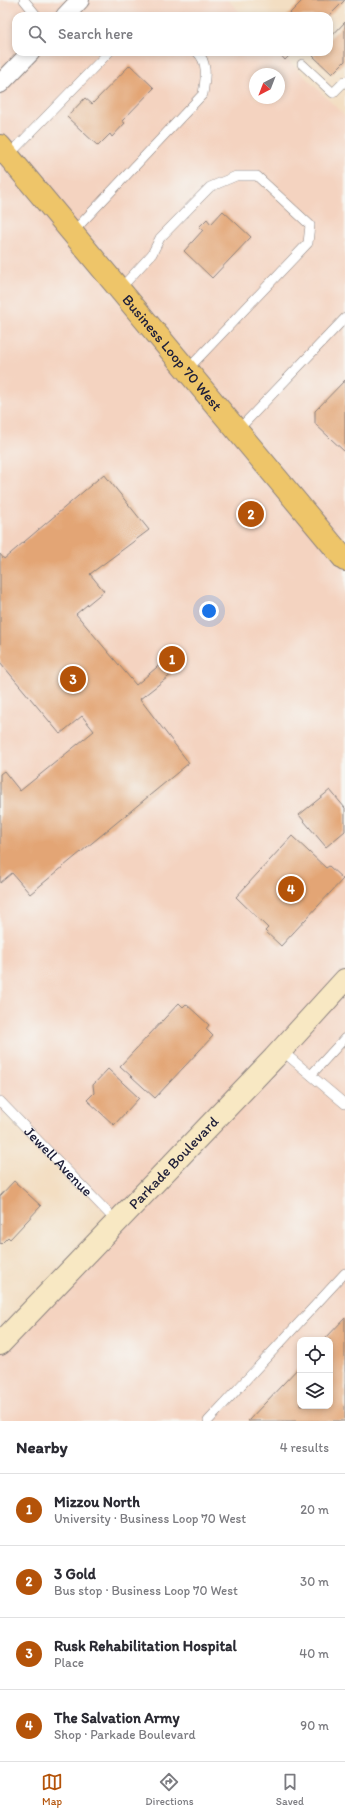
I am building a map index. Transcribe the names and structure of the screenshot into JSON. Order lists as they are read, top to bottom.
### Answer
{
  "streets": {
    "main road": ["Business Loop 70 West"],
    "street": ["Parkade Boulevard"],
    "lane": ["Jewell Avenue"]
  },
  "crossings": [
    ["Jewell Avenue", "Parkade Boulevard"]
  ],
  "north": "bottom left",
  "page": {
    "search": "Search here",
    "pins": [
      "2",
      "1",
      "3",
      "4"
    ],
    "heading": ["Nearby", "4 results"],
    "list": [
      {
        "mark": "1",
        "name": "Mizzou North",
        "note": "University · Business Loop 70 West",
        "value": "20 m"
      },
      {
        "mark": "2",
        "name": "3 Gold",
        "note": "Bus stop · Business Loop 70 West",
        "value": "30 m"
      },
      {
        "mark": "3",
        "name": "Rusk Rehabilitation Hospital",
        "note": "Place",
        "value": "40 m"
      },
      {
        "mark": "4",
        "name": "The Salvation Army",
        "note": "Shop · Parkade Boulevard",
        "value": "90 m"
      }
    ],
    "nav": ["Map", "Directions", "Saved"]
  }
}
